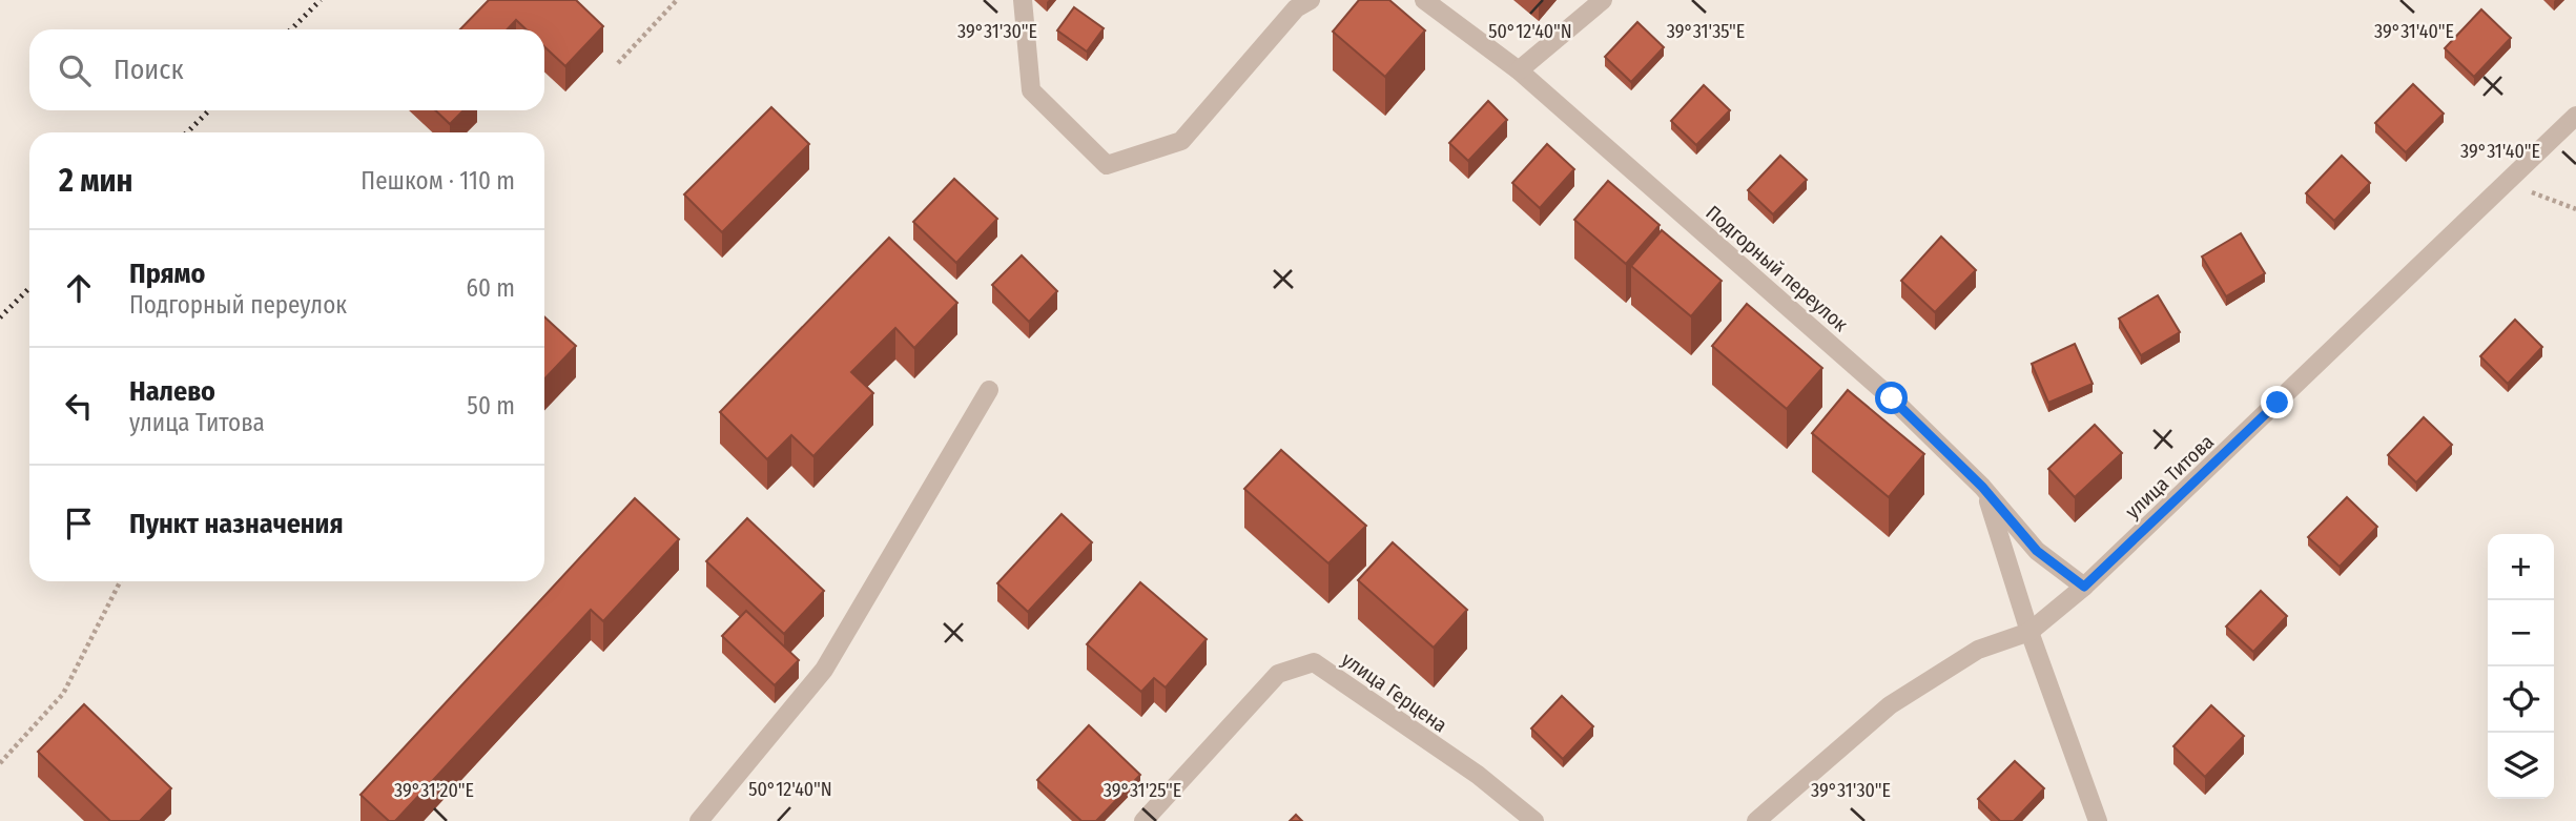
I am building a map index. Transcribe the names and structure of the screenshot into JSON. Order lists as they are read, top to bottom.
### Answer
{
  "streets": {
    "street": ["Подгорный переулок", "улица Титова", "улица Герцена"]
  },
  "crossings": [
    ["Подгорный переулок", "улица Титова"]
  ],
  "page": {
    "search": "Поиск",
    "heading": ["2 мин", "Пешком · 110 m"],
    "list": [
      ["Прямо", "Подгорный переулок", "60 m"],
      ["Налево", "улица Титова", "50 m"],
      "Пункт назначения"
    ],
    "map_buttons": ["+", "−"]
  },
  "coordinates": [
    "39°31'30\"E",
    "39°31'35\"E",
    "39°31'40\"E",
    "50°12'40\"N",
    "39°31'20\"E",
    "39°31'25\"E"
  ]
}
